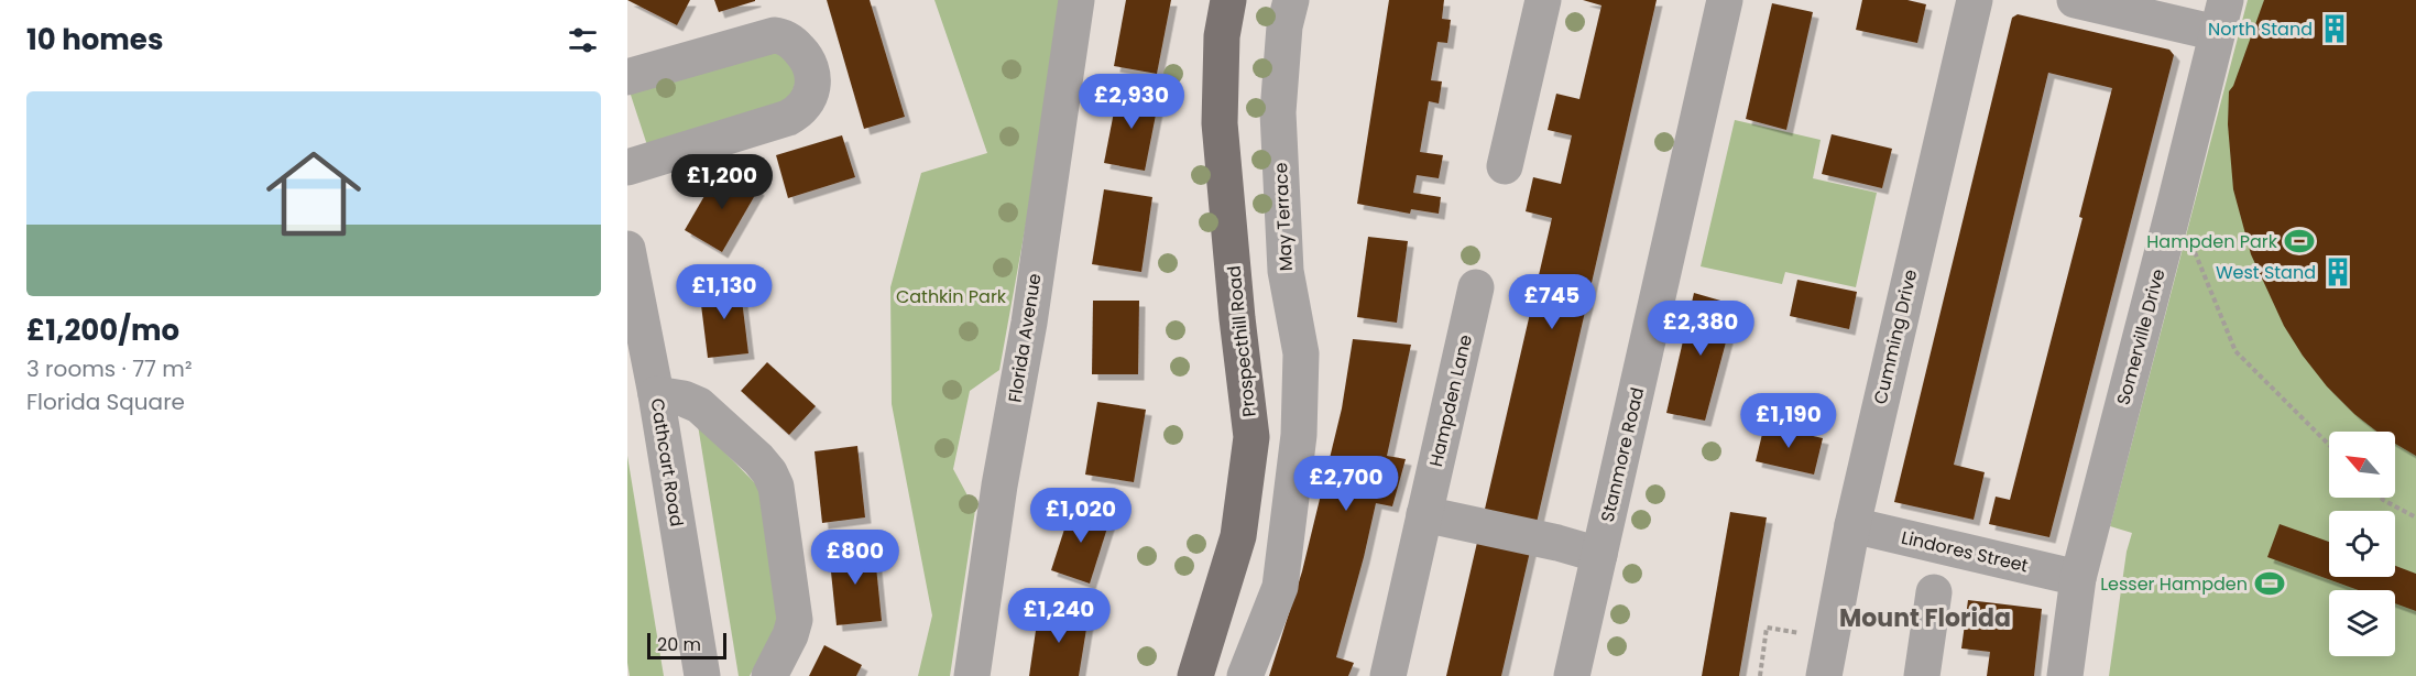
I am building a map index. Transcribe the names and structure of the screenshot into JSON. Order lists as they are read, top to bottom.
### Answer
{
  "streets": {
    "main road": ["Prospecthill Road"],
    "street": [
      "May Terrace",
      "Cumming Drive",
      "Somerville Drive",
      "Florida Avenue",
      "Hampden Lane",
      "Stanmore Road",
      "Cathcart Road",
      "Lindores Street"
    ]
  },
  "crossings": [
    ["Cumming Drive", "Lindores Street"],
    ["Somerville Drive", "Lindores Street"]
  ],
  "districts": ["Mount Florida"],
  "parks": ["Cathkin Park"],
  "places": {
    "building": ["North Stand", "West Stand"],
    "sports": ["Hampden Park", "Lesser Hampden"]
  },
  "scale_bar": "20 m",
  "north": "top left",
  "page": {
    "heading": "10 homes",
    "price": [
      "£2,930",
      "£1,200",
      "£1,130",
      "£745",
      "£2,380",
      "£1,190",
      "£2,700",
      "£1,020",
      "£800",
      "£1,240"
    ],
    "list": [
      {
        "name": "£1,200/mo",
        "note": "3 rooms · 77 m² · Florida Square"
      }
    ],
    "scale": "20 m"
  }
}
